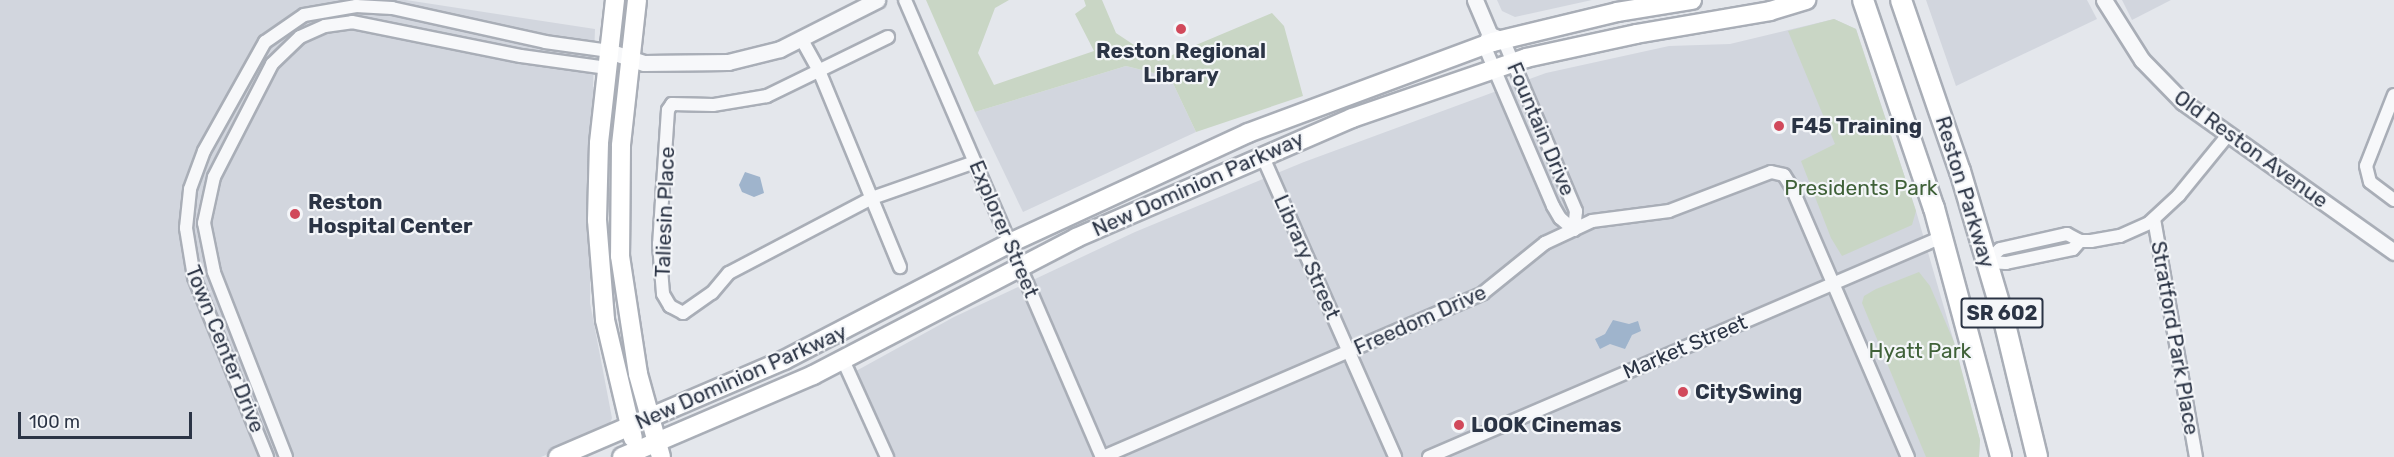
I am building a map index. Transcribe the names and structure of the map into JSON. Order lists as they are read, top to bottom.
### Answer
{
  "streets": {
    "main road": ["New Dominion Parkway", "Reston Parkway", "SR 602"],
    "street": [
      "Fountain Drive",
      "Old Reston Avenue",
      "Taliesin Place",
      "Explorer Street",
      "Library Street",
      "Freedom Drive",
      "Stratford Park Place",
      "Market Street",
      "Town Center Drive"
    ]
  },
  "crossings": [
    ["Fountain Drive", "New Dominion Parkway"],
    ["Fountain Drive", "Freedom Drive"],
    ["New Dominion Parkway", "Explorer Street"],
    ["New Dominion Parkway", "Library Street"],
    ["Reston Parkway", "Market Street"],
    ["Taliesin Place", "Explorer Street"],
    ["Explorer Street", "Freedom Drive"],
    ["Library Street", "Freedom Drive"],
    ["Freedom Drive", "Market Street"]
  ],
  "parks": ["Presidents Park", "Hyatt Park"],
  "places": [
    "Reston Regional Library",
    "F45 Training",
    "Reston Hospital Center",
    "CitySwing",
    "LOOK Cinemas"
  ],
  "scale_bar": "100 m"
}
